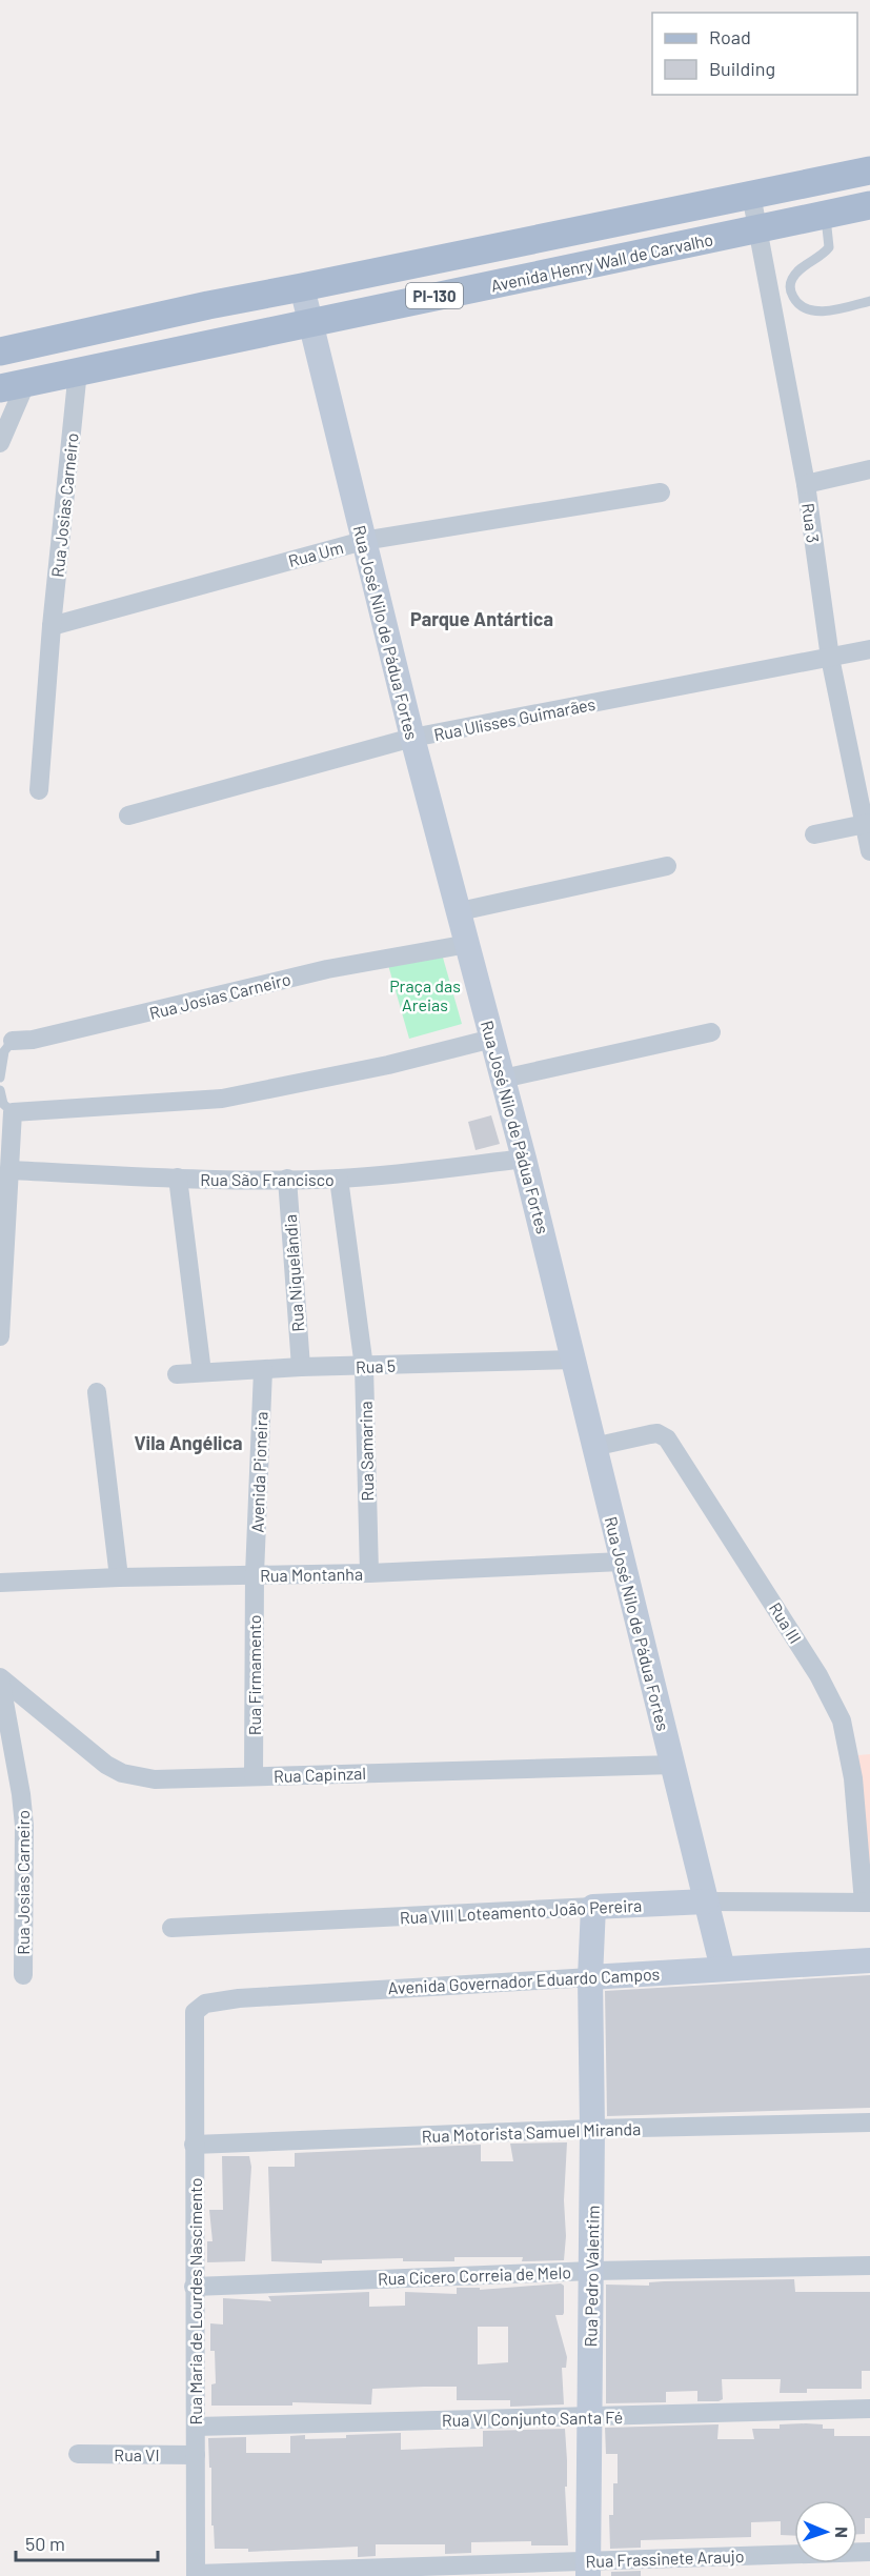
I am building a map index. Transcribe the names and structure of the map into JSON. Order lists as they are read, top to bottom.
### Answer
{
  "streets": {
    "main road": ["Avenida Henry Wall de Carvalho", "PI-130"],
    "street": [
      "Rua Josias Carneiro",
      "Rua 3",
      "Rua Um",
      "Rua José Nilo de Pádua Fortes",
      "Rua Ulisses Guimarães",
      "Rua São Francisco",
      "Rua Niquelândia",
      "Rua 5",
      "Rua Samarina",
      "Avenida Pioneira",
      "Rua Montanha",
      "Rua III",
      "Rua Firmamento",
      "Rua Capinzal",
      "Rua VIII Loteamento João Pereira",
      "Avenida Governador Eduardo Campos",
      "Rua Motorista Samuel Miranda",
      "Rua Cícero Correia de Melo",
      "Rua Pedro Valentim",
      "Rua Maria de Lourdes Nascimento",
      "Rua VI Conjunto Santa Fé",
      "Rua VI",
      "Rua Frassinete Araujo"
    ]
  },
  "crossings": [
    ["Avenida Henry Wall de Carvalho", "Rua Josias Carneiro"],
    ["Avenida Henry Wall de Carvalho", "Rua 3"],
    ["Avenida Henry Wall de Carvalho", "Rua José Nilo de Pádua Fortes"],
    ["Rua Josias Carneiro", "Rua Um"],
    ["Rua Josias Carneiro", "Rua José Nilo de Pádua Fortes"],
    ["Rua Josias Carneiro", "Rua Capinzal"],
    ["Rua 3", "Rua Ulisses Guimarães"],
    ["Rua Um", "Rua José Nilo de Pádua Fortes"],
    ["Rua José Nilo de Pádua Fortes", "Rua Ulisses Guimarães"],
    ["Rua José Nilo de Pádua Fortes", "Rua São Francisco"],
    ["Rua José Nilo de Pádua Fortes", "Rua 5"],
    ["Rua José Nilo de Pádua Fortes", "Rua Montanha"],
    ["Rua José Nilo de Pádua Fortes", "Rua III"],
    ["Rua José Nilo de Pádua Fortes", "Rua Capinzal"],
    ["Rua José Nilo de Pádua Fortes", "Rua VIII Loteamento João Pereira"],
    ["Rua José Nilo de Pádua Fortes", "Avenida Governador Eduardo Campos"],
    ["Rua São Francisco", "Rua Niquelândia"],
    ["Rua São Francisco", "Rua Samarina"],
    ["Rua Niquelândia", "Rua 5"],
    ["Rua 5", "Rua Samarina"],
    ["Rua 5", "Avenida Pioneira"],
    ["Rua Samarina", "Rua Montanha"],
    ["Avenida Pioneira", "Rua Montanha"],
    ["Avenida Pioneira", "Rua Firmamento"],
    ["Rua Montanha", "Rua Firmamento"],
    ["Rua III", "Rua VIII Loteamento João Pereira"],
    ["Rua Firmamento", "Rua Capinzal"],
    ["Rua VIII Loteamento João Pereira", "Rua Pedro Valentim"],
    ["Avenida Governador Eduardo Campos", "Rua Pedro Valentim"],
    ["Avenida Governador Eduardo Campos", "Rua Maria de Lourdes Nascimento"],
    ["Rua Motorista Samuel Miranda", "Rua Pedro Valentim"],
    ["Rua Motorista Samuel Miranda", "Rua Maria de Lourdes Nascimento"],
    ["Rua Cícero Correia de Melo", "Rua Pedro Valentim"],
    ["Rua Cícero Correia de Melo", "Rua Maria de Lourdes Nascimento"],
    ["Rua Pedro Valentim", "Rua VI Conjunto Santa Fé"],
    ["Rua Pedro Valentim", "Rua Frassinete Araujo"],
    ["Rua Maria de Lourdes Nascimento", "Rua VI Conjunto Santa Fé"],
    ["Rua Maria de Lourdes Nascimento", "Rua VI"],
    ["Rua Maria de Lourdes Nascimento", "Rua Frassinete Araujo"]
  ],
  "districts": ["Parque Antártica", "Vila Angélica"],
  "parks": ["Praça das Areias"],
  "legend": ["Road", "Building"],
  "scale_bar": "50 m",
  "north": "right"
}
